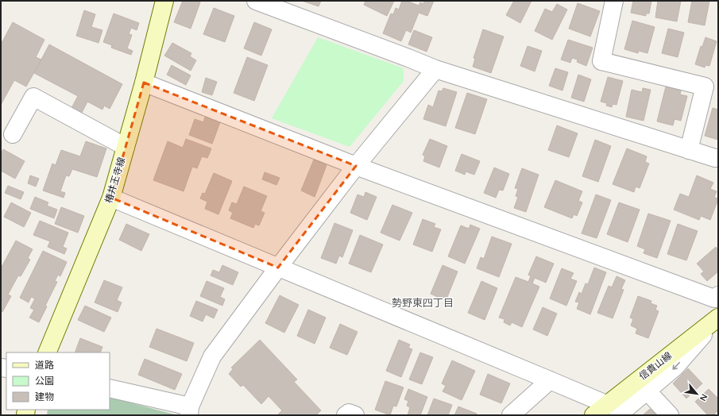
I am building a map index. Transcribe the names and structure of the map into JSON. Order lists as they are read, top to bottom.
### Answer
{
  "streets": {
    "main road": ["椿井王寺線", "信貴山線"]
  },
  "districts": ["勢野東四丁目"],
  "legend": ["道路", "公園", "建物"],
  "north": "bottom right"
}
